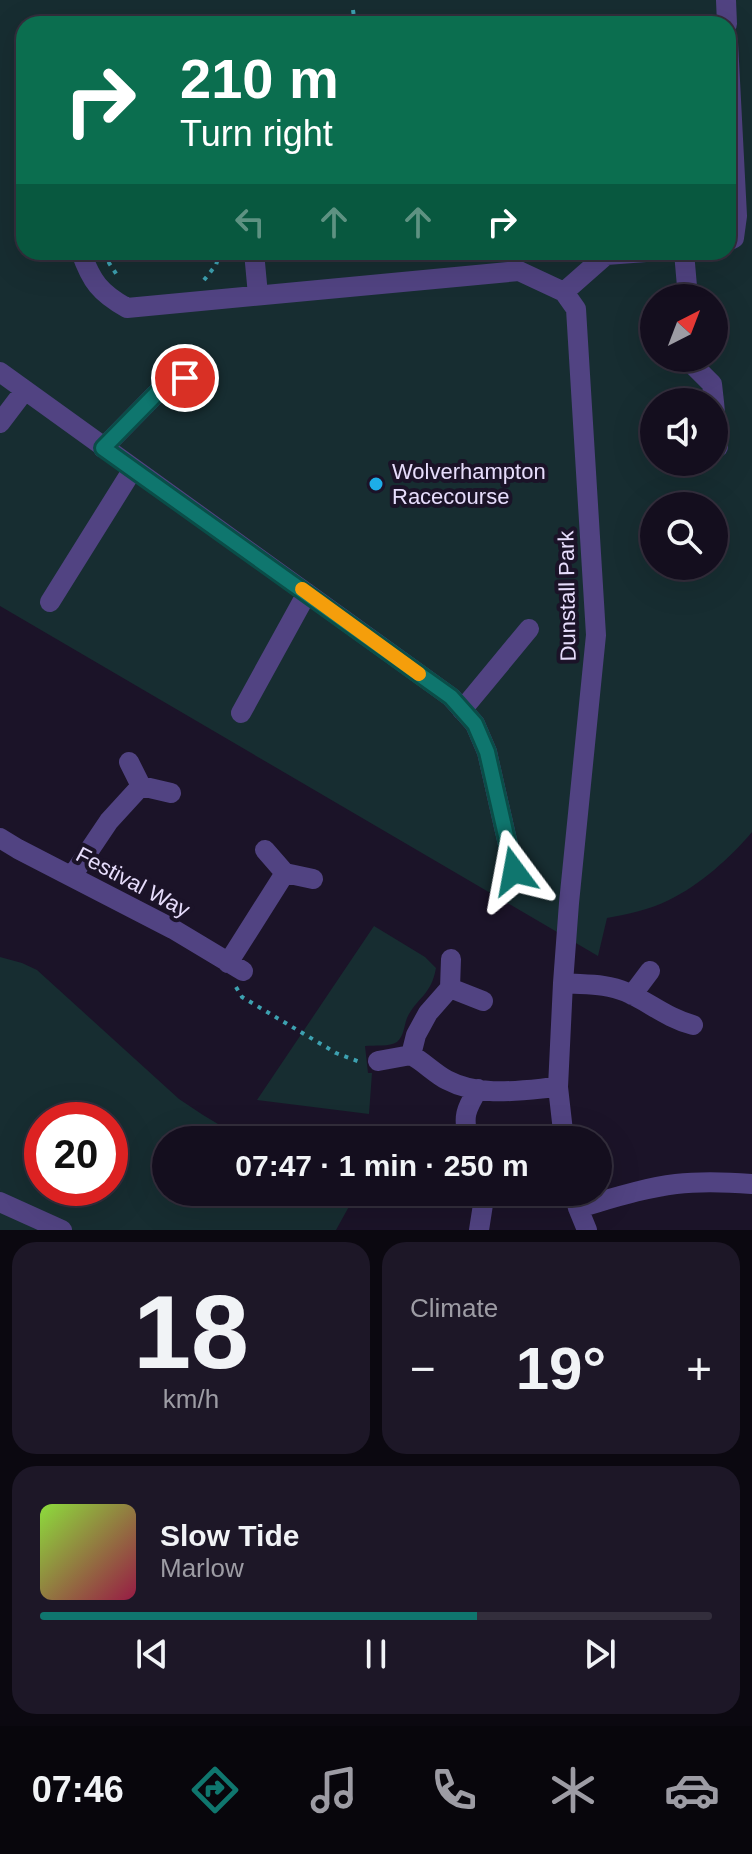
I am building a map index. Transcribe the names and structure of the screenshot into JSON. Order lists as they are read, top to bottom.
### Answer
{
  "streets": {
    "street": ["Dunstall Park", "Festival Way"]
  },
  "places": ["Wolverhampton Racecourse"],
  "north": "top right",
  "page": {
    "turn": ["210 m", "Turn right"],
    "limit": "20",
    "trip": "07:47 · 1 min · 250 m",
    "tile": [
      ["18", "km/h"],
      "Climate"
    ],
    "heat": ["−", "19°", "+"],
    "song": ["Slow Tide", "Marlow"],
    "tabs": "07:46"
  }
}
